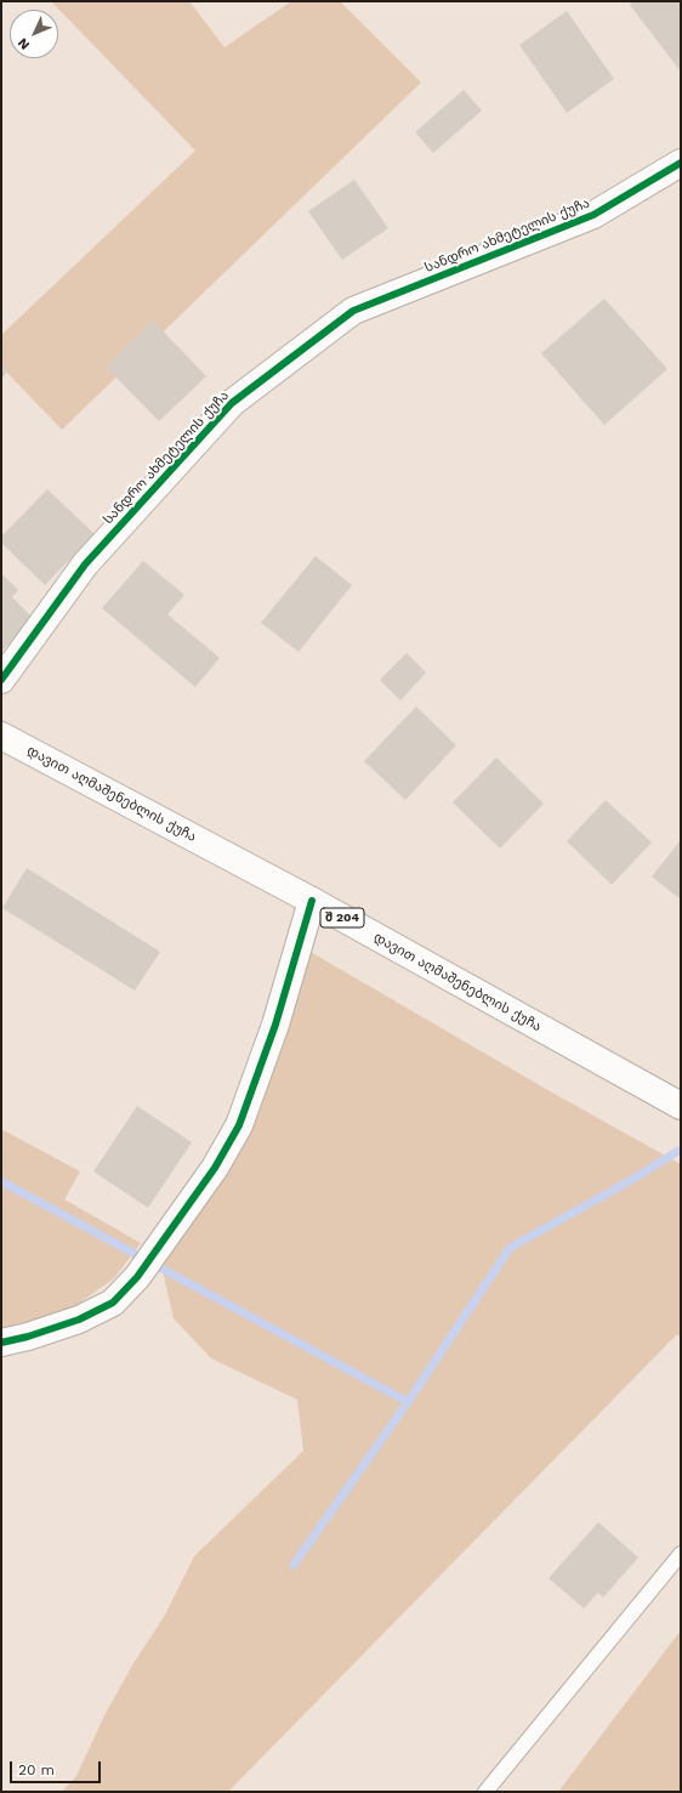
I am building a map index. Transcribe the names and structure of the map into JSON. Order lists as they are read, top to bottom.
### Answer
{
  "streets": {
    "street": ["სანდრო ახმეტელის ქუჩა", "დავით აღმაშენებლის ქუჩა", "შ 204"]
  },
  "scale_bar": "20 m",
  "north": "bottom left"
}
